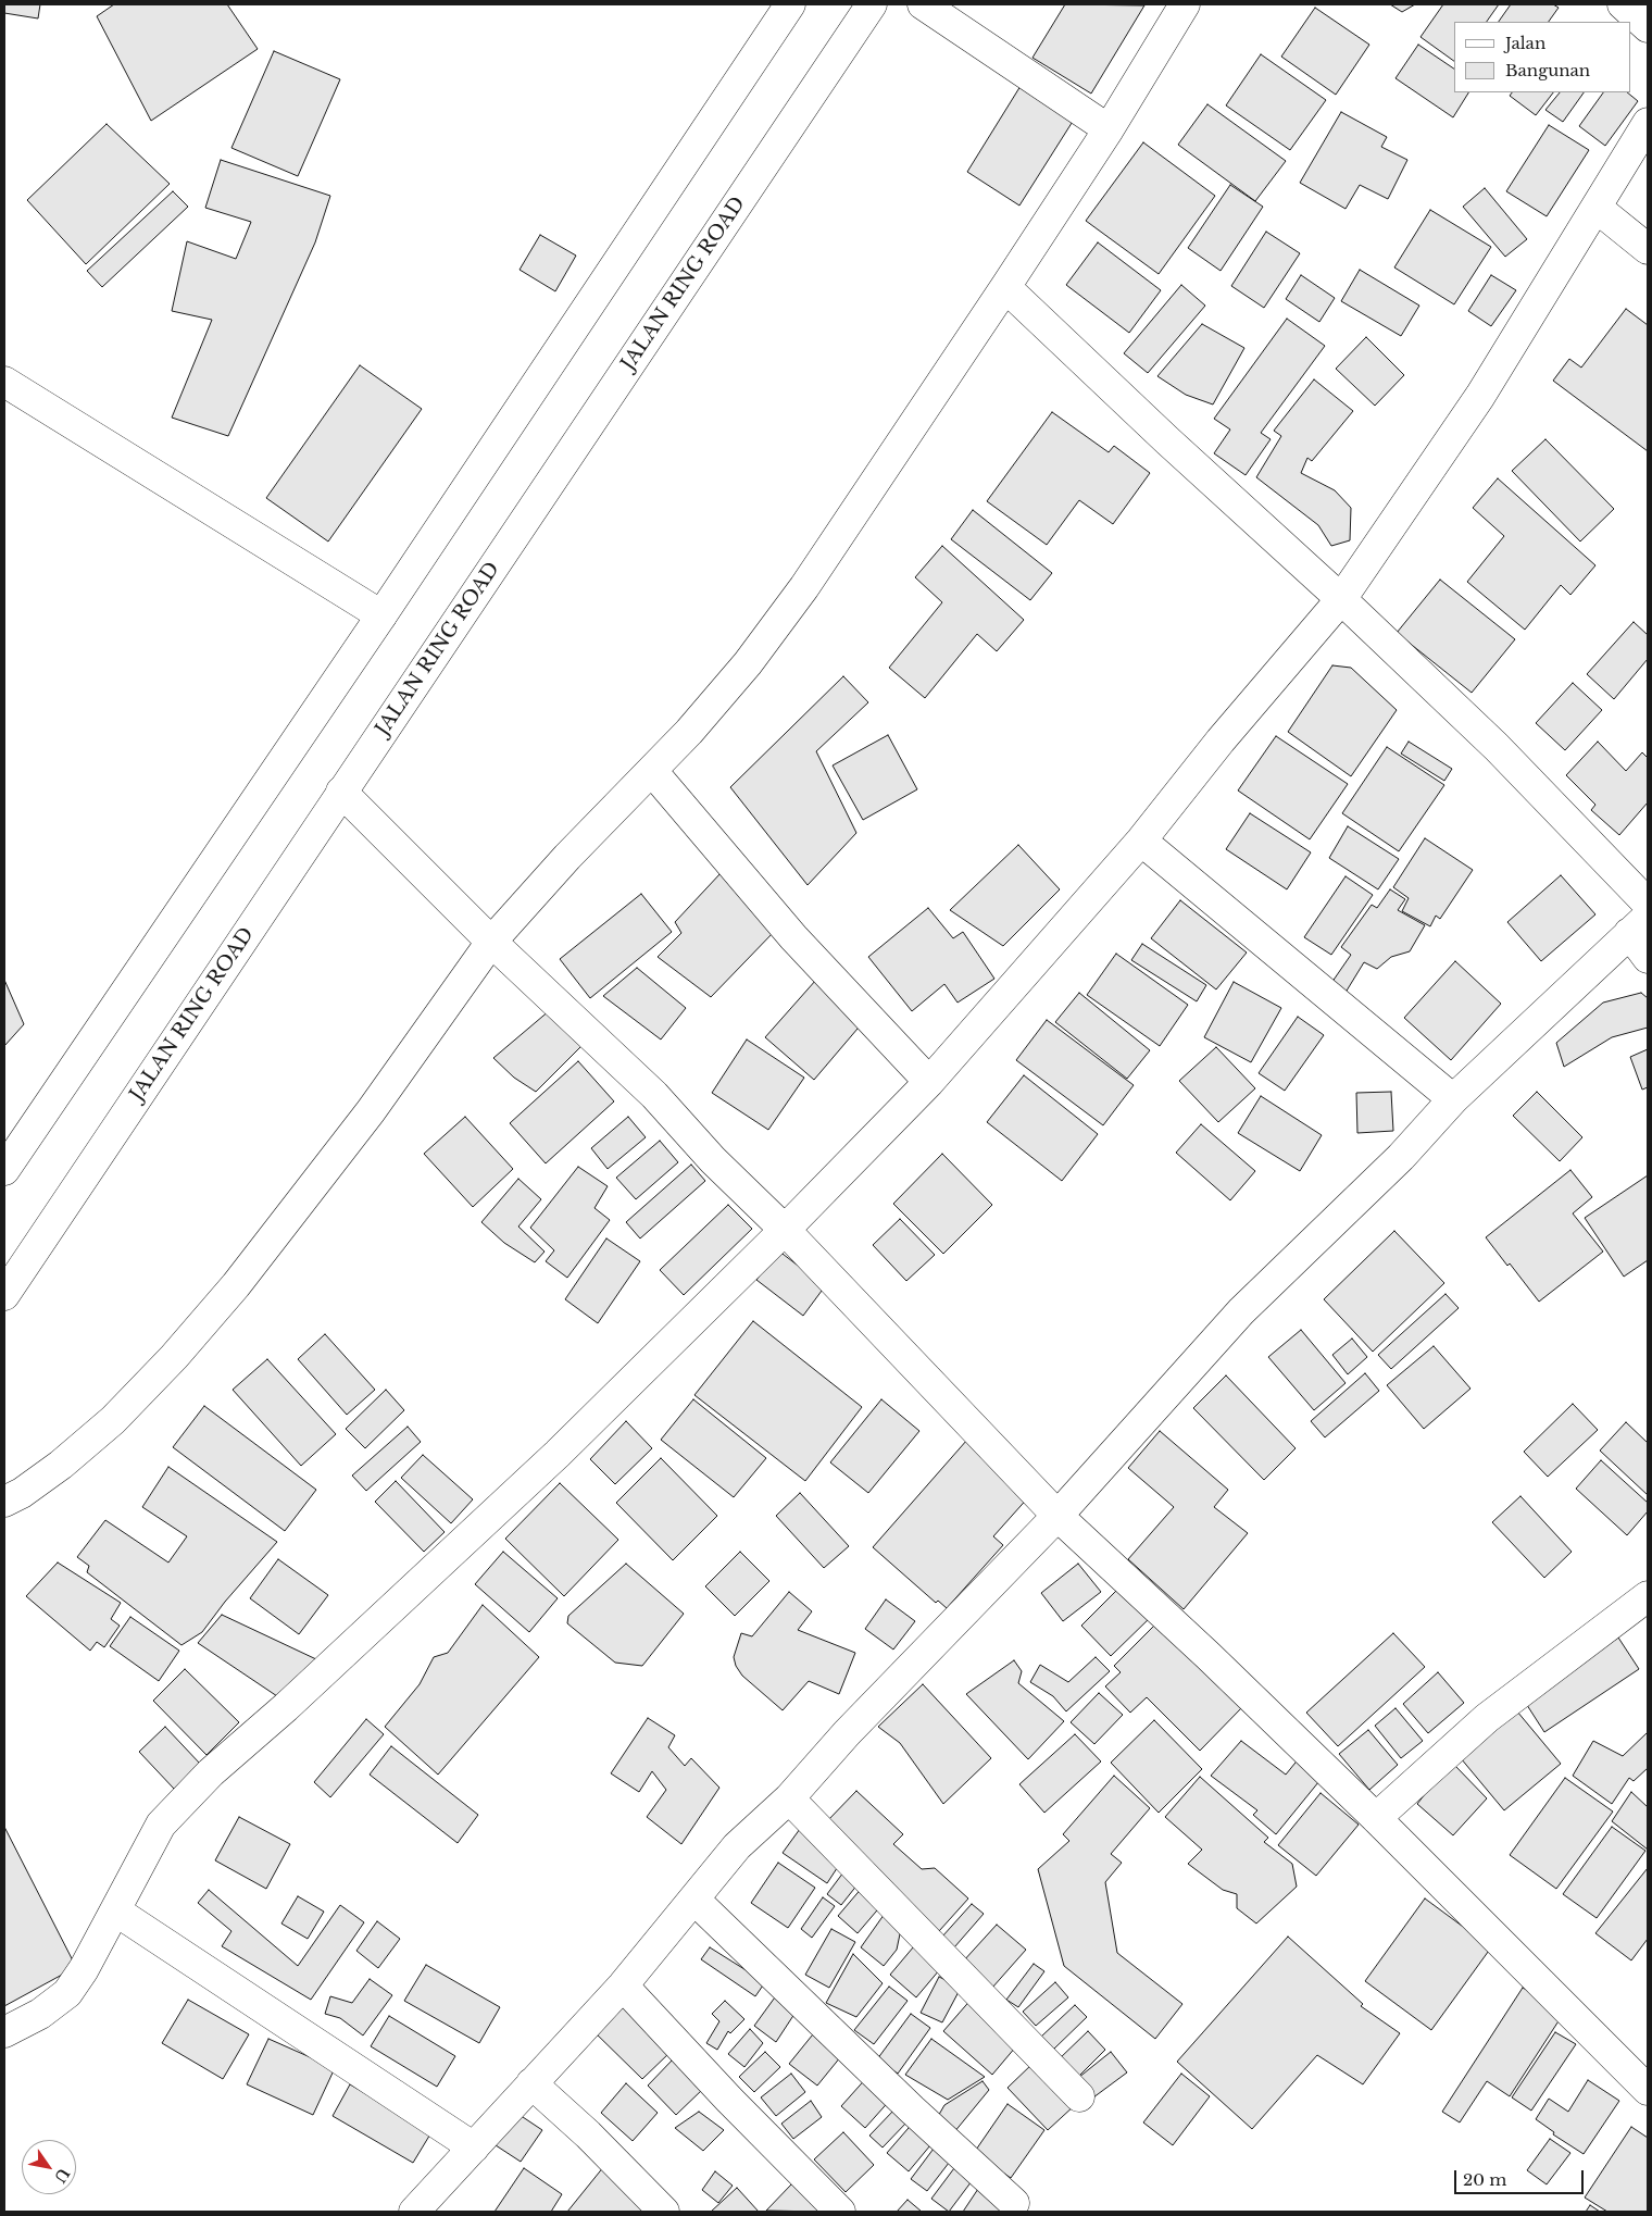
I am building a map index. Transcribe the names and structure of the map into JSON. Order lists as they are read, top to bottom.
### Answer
{
  "streets": {
    "main road": ["JALAN RING ROAD"]
  },
  "legend": ["Jalan", "Bangunan"],
  "scale_bar": "20 m",
  "north": "bottom right"
}
